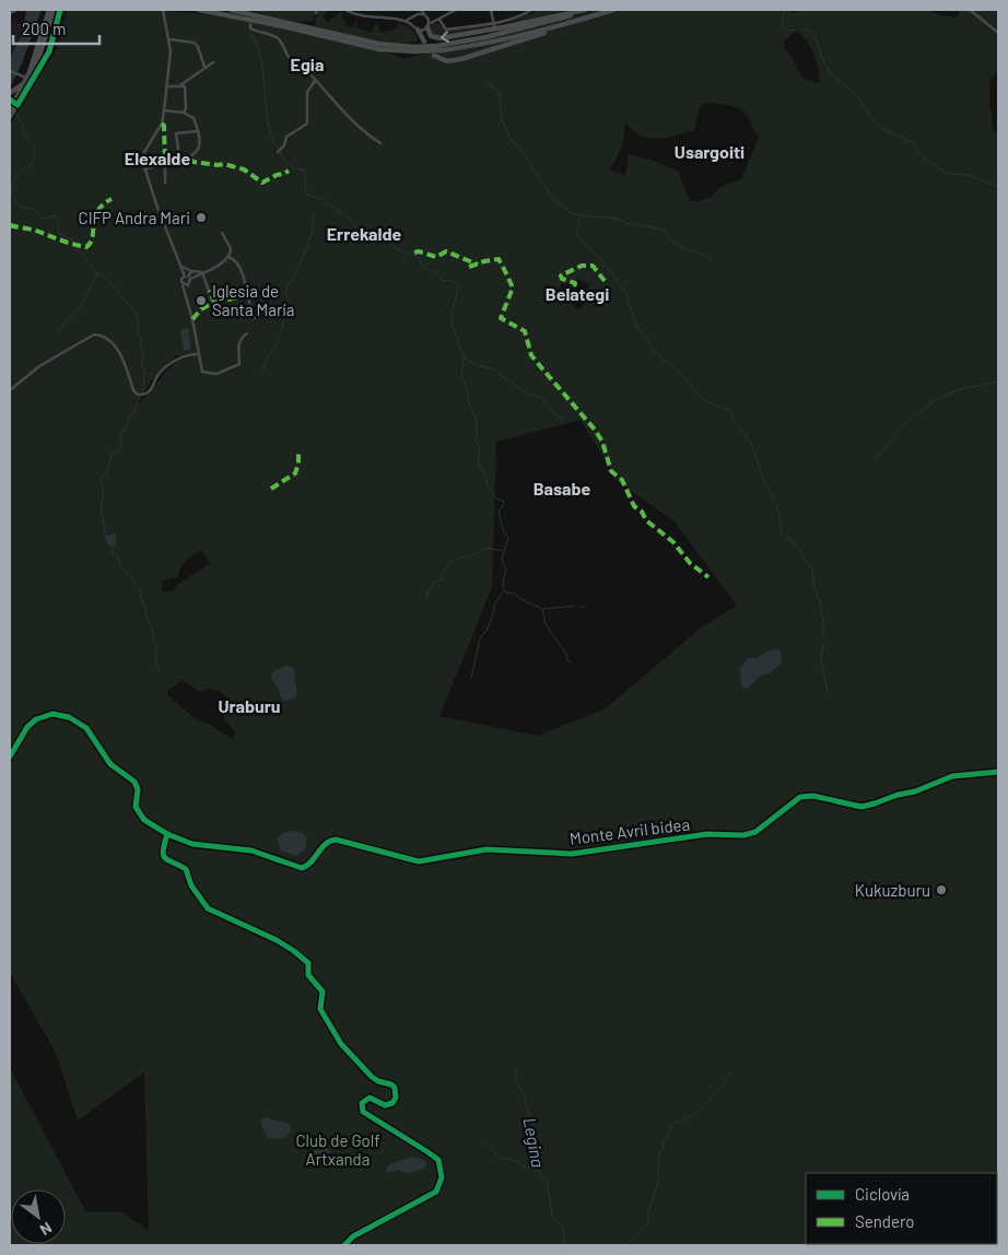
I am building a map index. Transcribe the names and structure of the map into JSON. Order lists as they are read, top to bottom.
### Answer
{
  "streets": {
    "street": ["Monte Avril bidea"]
  },
  "districts": [
    "Egia",
    "Usargoiti",
    "Elexalde",
    "Errekalde",
    "Belategi",
    "Basabe",
    "Uraburu"
  ],
  "water": ["Legina"],
  "parks": ["Club de Golf Artxanda"],
  "places": ["CIFP Andra Mari", "Iglesia de Santa María", "Kukuzburu"],
  "legend": ["Ciclovía", "Sendero"],
  "scale_bar": "200 m",
  "north": "bottom right"
}
